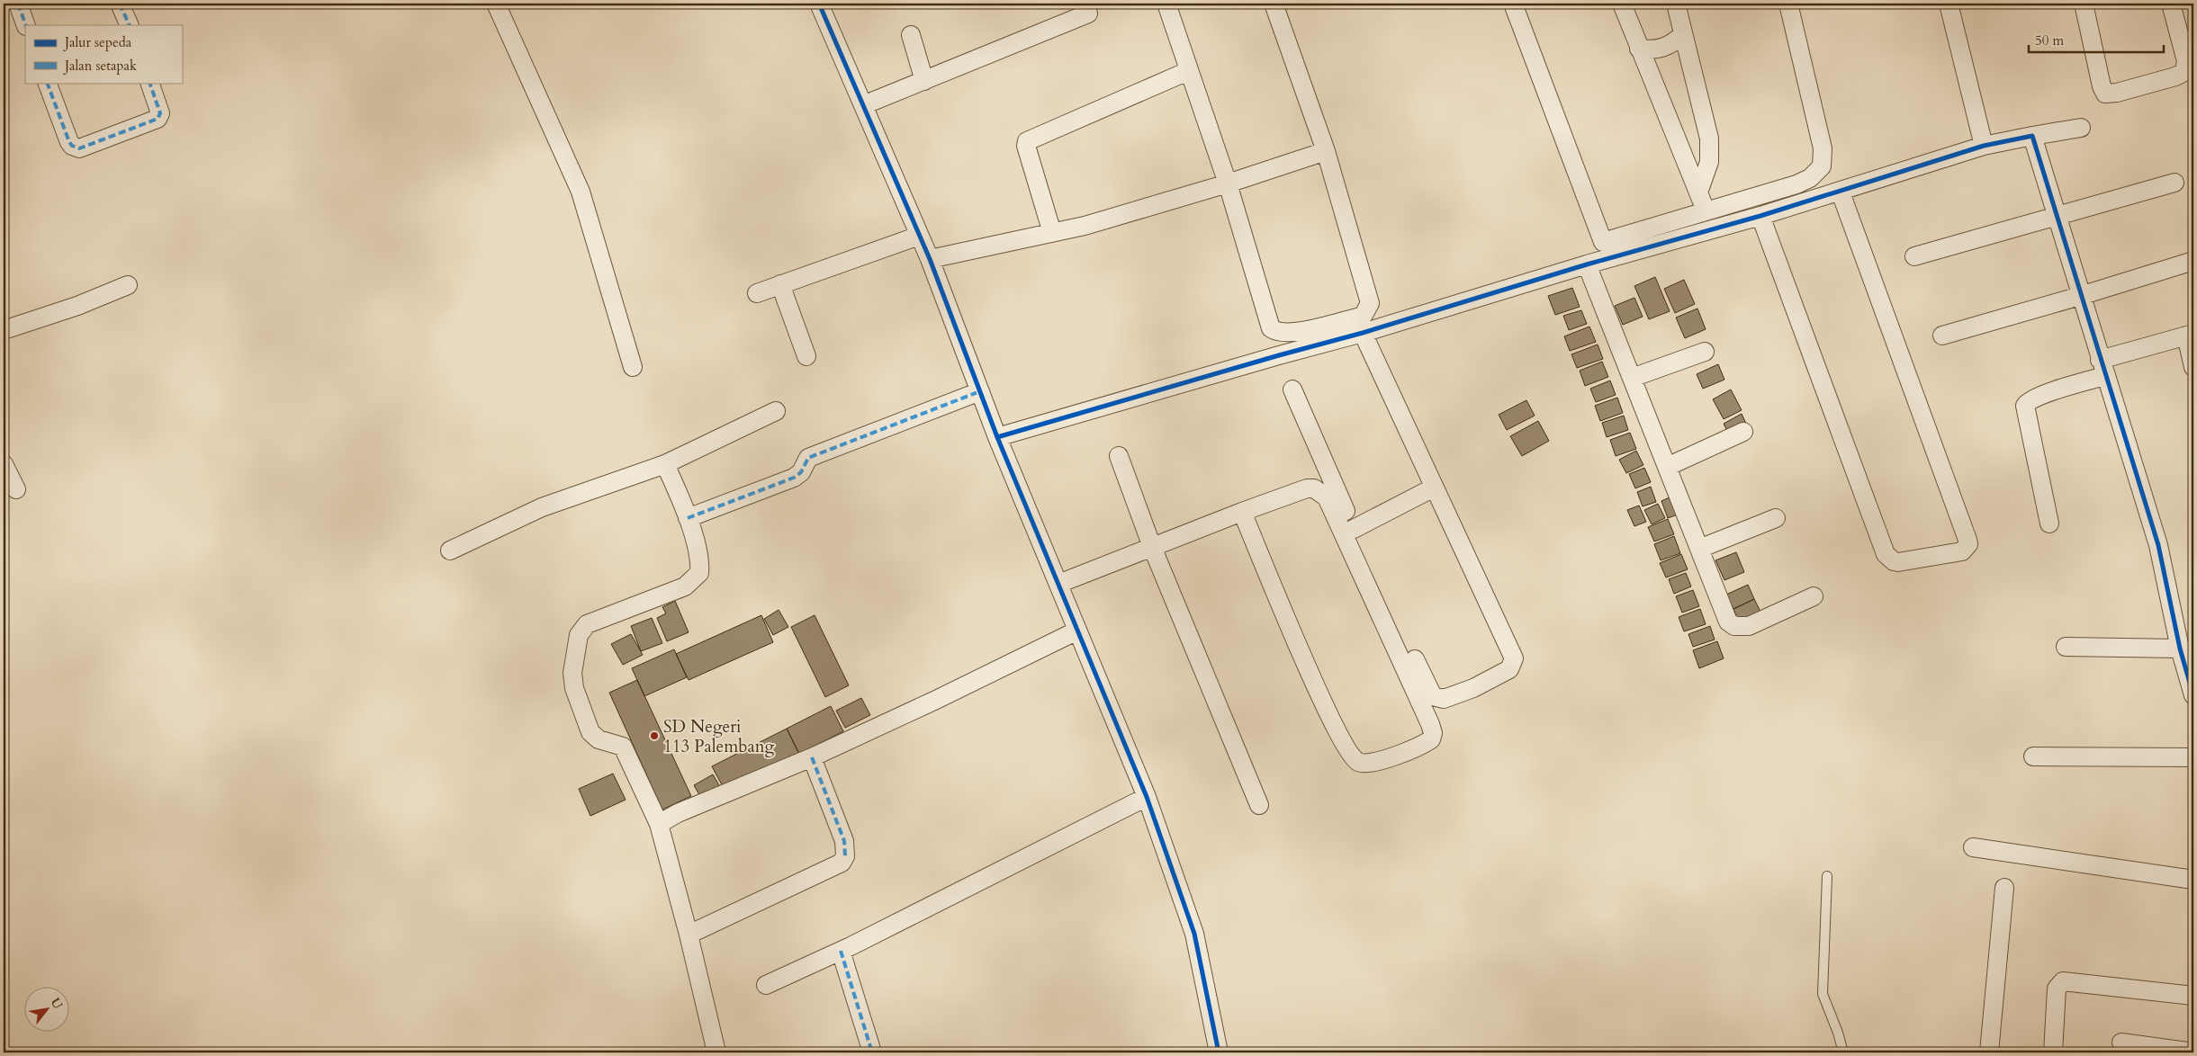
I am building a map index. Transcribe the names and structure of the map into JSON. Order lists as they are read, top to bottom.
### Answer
{
  "places": ["SD Negeri 113 Palembang"],
  "legend": ["Jalur sepeda", "Jalan setapak"],
  "scale_bar": "50 m",
  "north": "top right"
}
